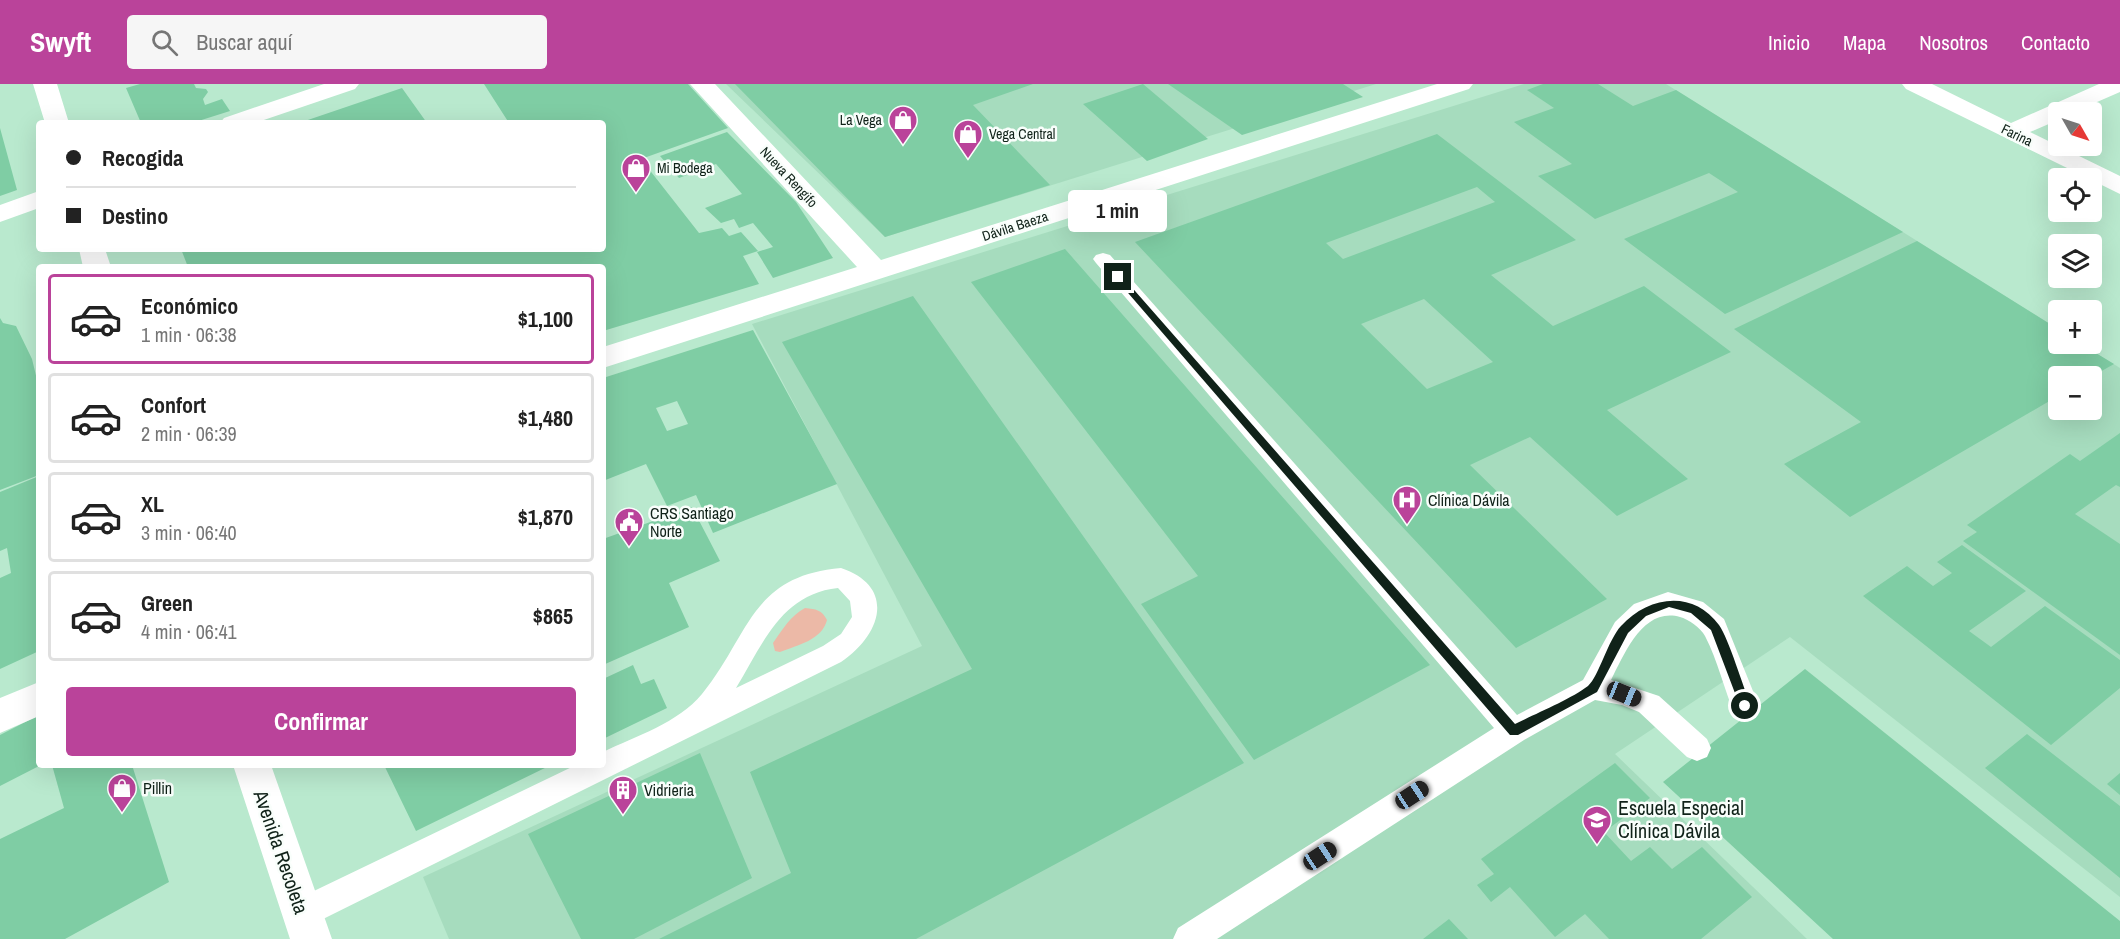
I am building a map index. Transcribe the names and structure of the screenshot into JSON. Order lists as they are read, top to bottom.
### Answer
{
  "streets": {
    "street": [
      "Farina",
      "Nueva Rengifo",
      "Dávila Baeza",
      "Avenida Recoleta"
    ]
  },
  "crossings": [
    ["Nueva Rengifo", "Dávila Baeza"]
  ],
  "places": {
    "shop": [
      "La Vega",
      "Vega Central",
      "Mi Bodega",
      "Pillin"
    ],
    "hospital": ["Clínica Dávila"],
    "public building": ["CRS Santiago Norte"],
    "building": ["Vidrieria"],
    "school or university": ["Escuela Especial Clínica Dávila"]
  },
  "north": "bottom right",
  "page": {
    "header": "Swyft",
    "search": "Buscar aquí",
    "nav": [
      "Inicio",
      "Mapa",
      "Nosotros",
      "Contacto"
    ],
    "map_buttons": ["+", "−"],
    "banner": ["Recogida", "Destino"],
    "bubble": "1 min",
    "list": [
      {
        "name": "Económico",
        "note": "1 min · 06:38",
        "value": "$1,100"
      },
      {
        "name": "Confort",
        "note": "2 min · 06:39",
        "value": "$1,480"
      },
      {
        "name": "XL",
        "note": "3 min · 06:40",
        "value": "$1,870"
      },
      {
        "name": "Green",
        "note": "4 min · 06:41",
        "value": "$865"
      }
    ],
    "buttons": "Confirmar"
  }
}
